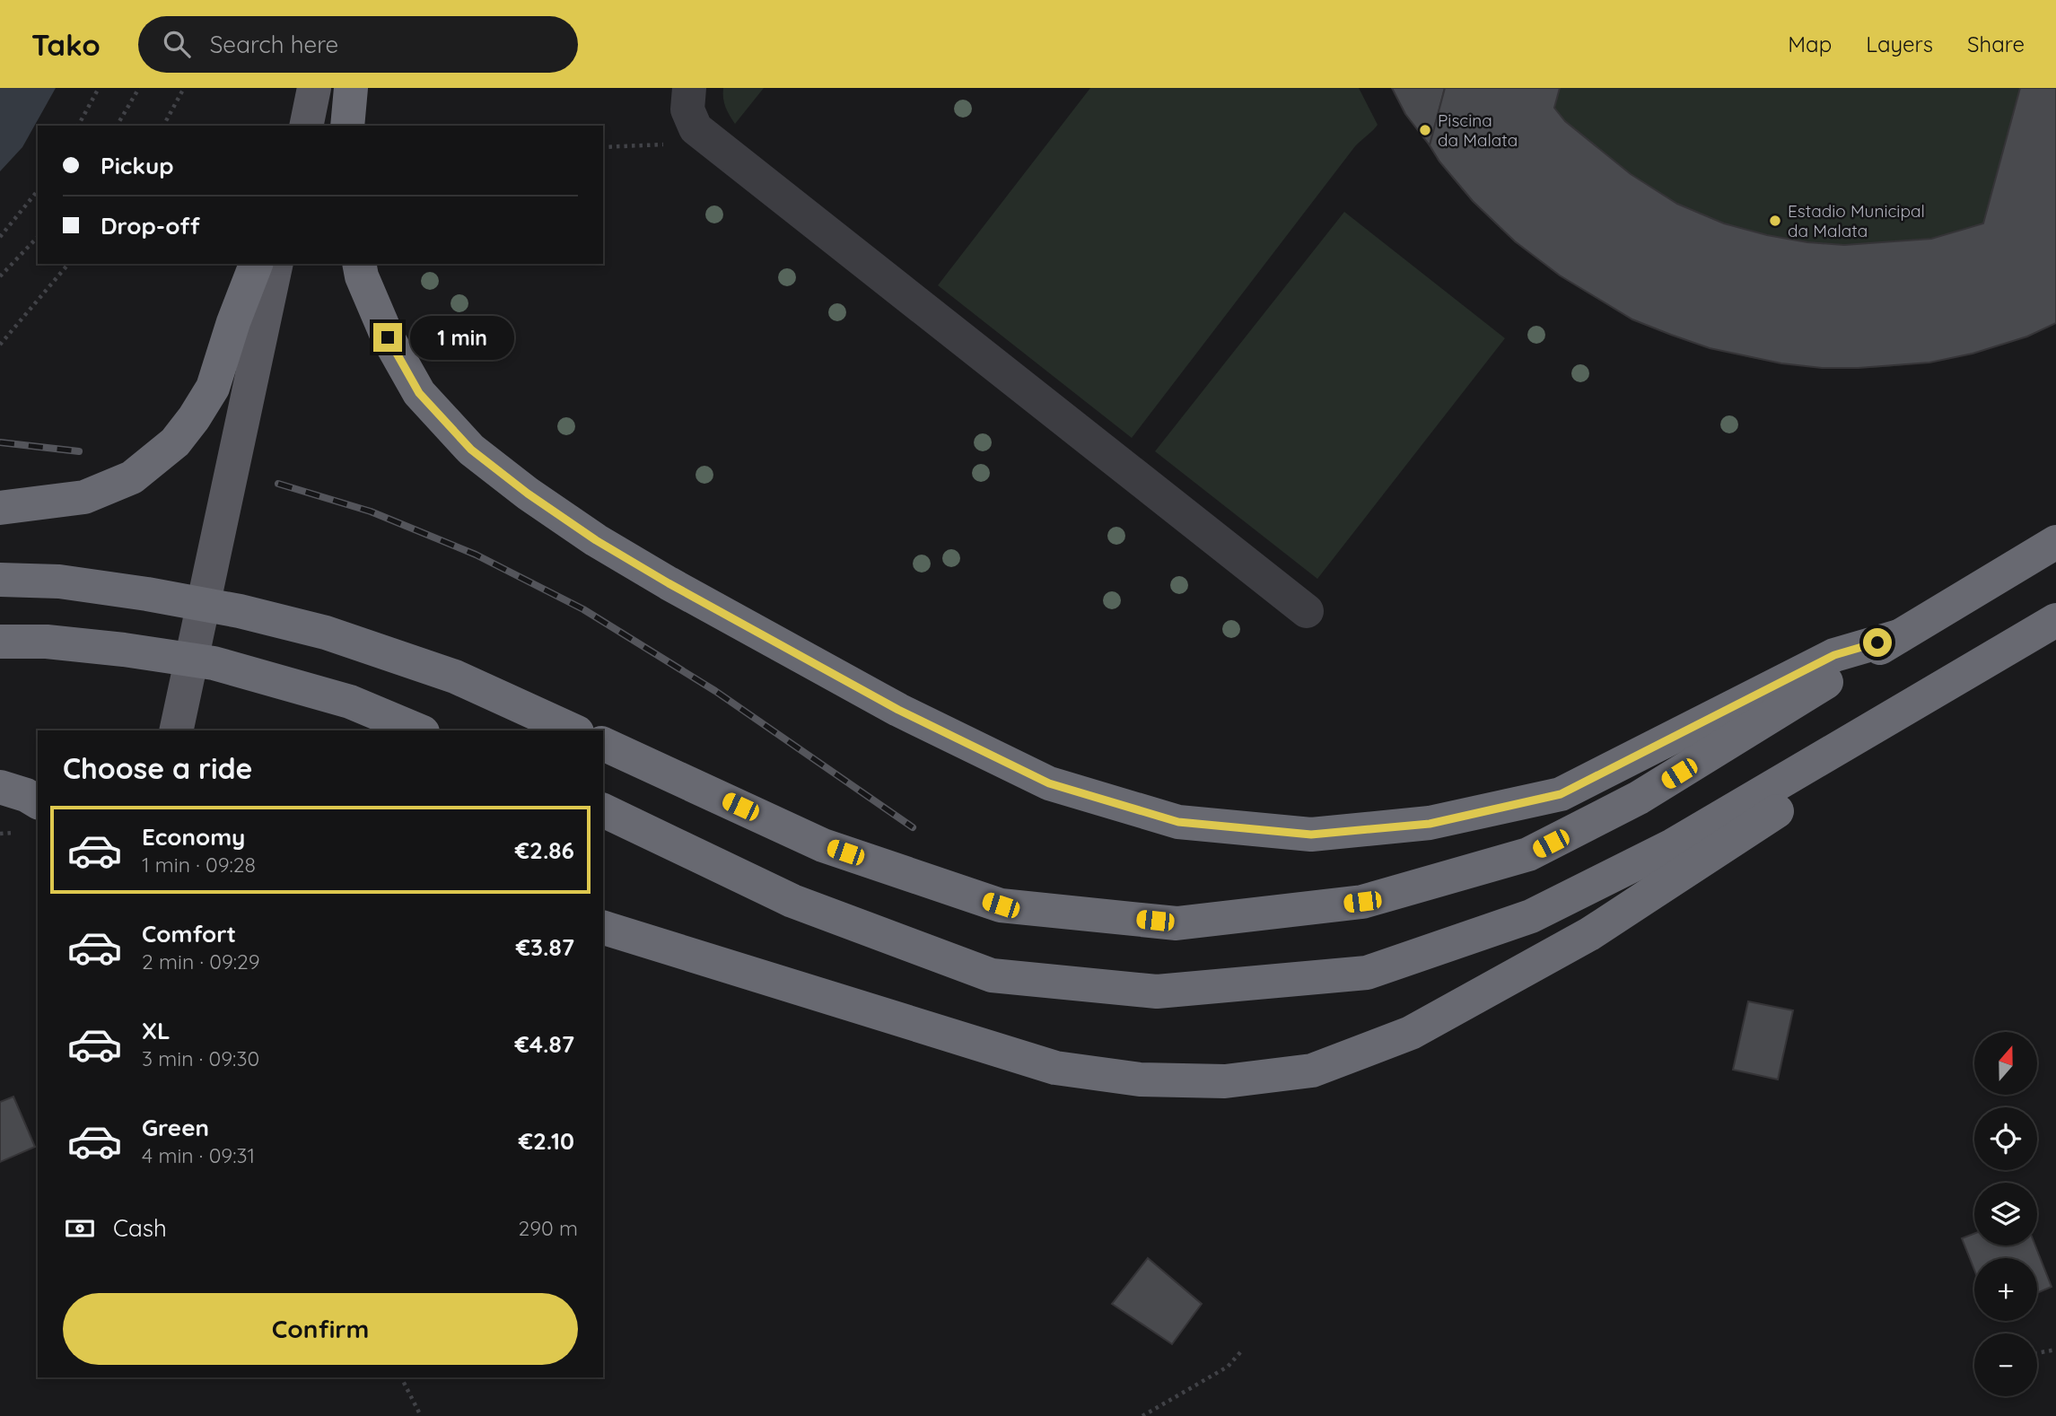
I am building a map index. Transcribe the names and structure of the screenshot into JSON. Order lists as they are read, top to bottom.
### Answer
{
  "places": ["Piscina da Malata", "Estadio Municipal da Malata"],
  "north": "top",
  "page": {
    "header": "Tako",
    "search": "Search here",
    "nav": ["Map", "Layers", "Share"],
    "banner": ["Pickup", "Drop-off"],
    "bubble": "1 min",
    "heading": "Choose a ride",
    "list": [
      {
        "name": "Economy",
        "note": "1 min · 09:28",
        "value": "€2.86"
      },
      {
        "name": "Comfort",
        "note": "2 min · 09:29",
        "value": "€3.87"
      },
      {
        "name": "XL",
        "note": "3 min · 09:30",
        "value": "€4.87"
      },
      {
        "name": "Green",
        "note": "4 min · 09:31",
        "value": "€2.10"
      }
    ],
    "map_buttons": ["+", "−"],
    "pay": ["Cash", "290 m"],
    "buttons": "Confirm"
  }
}
